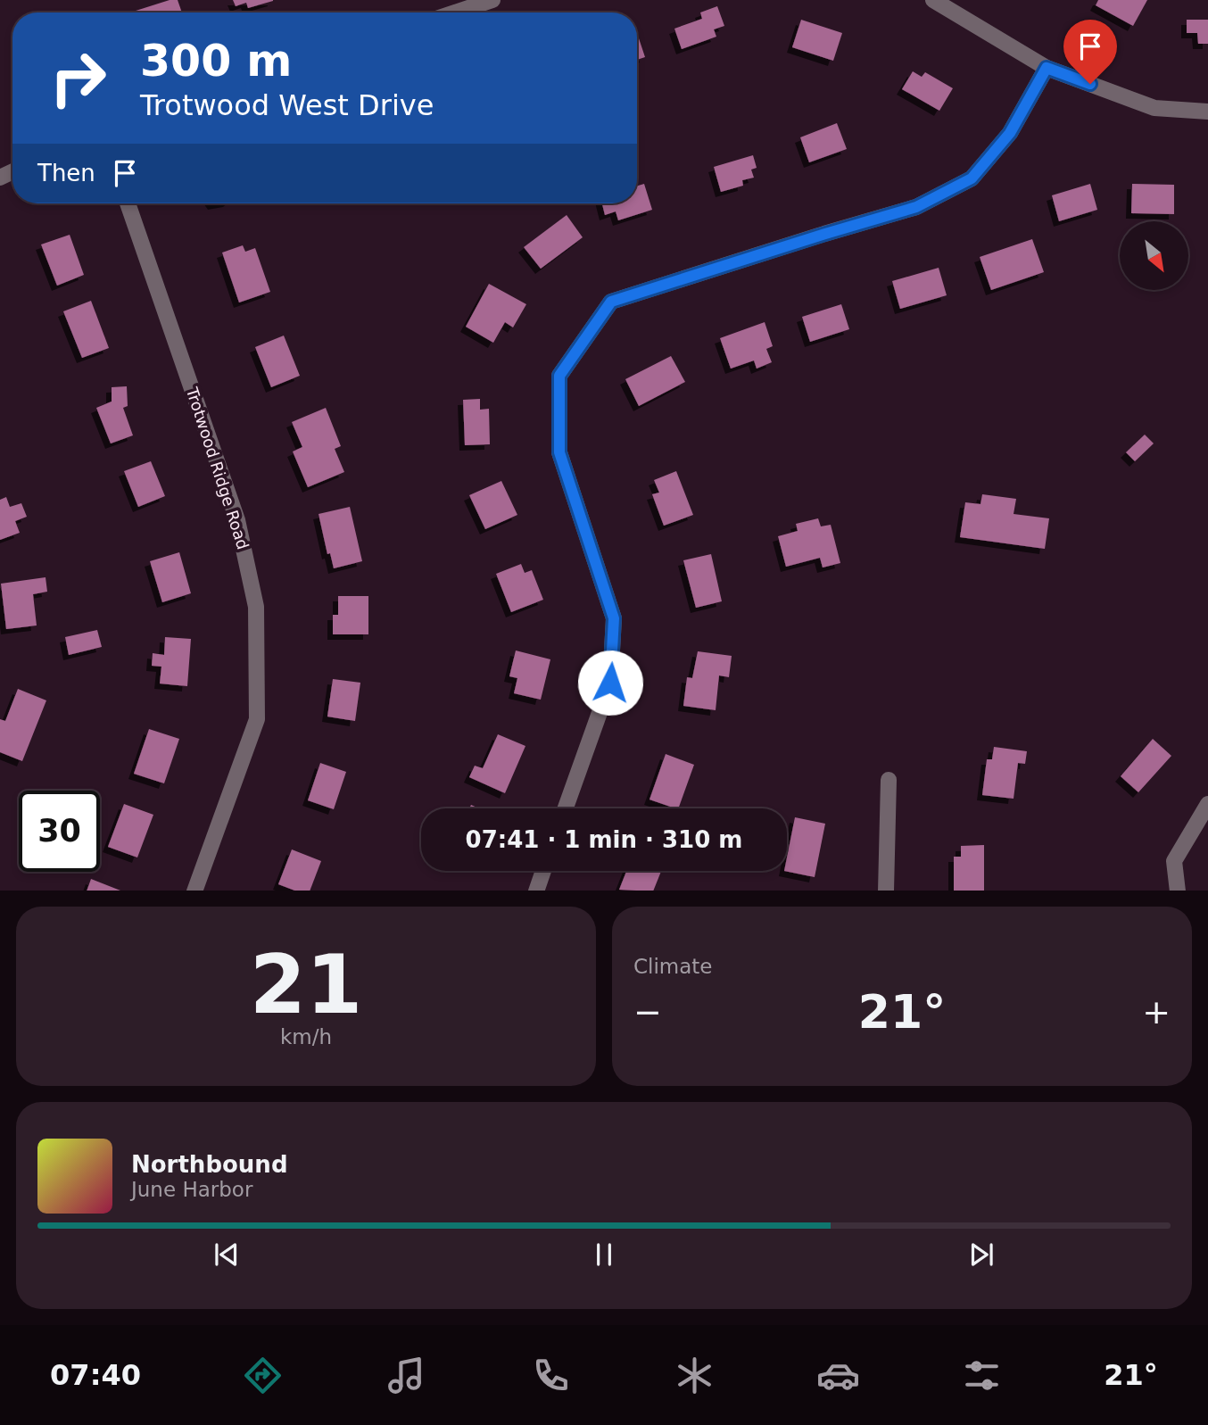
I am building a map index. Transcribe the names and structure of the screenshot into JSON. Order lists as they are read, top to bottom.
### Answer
{
  "streets": {
    "street": ["Trotwood Ridge Road"]
  },
  "north": "bottom right",
  "page": {
    "turn": ["300 m", "Trotwood West Drive"],
    "then": "Then",
    "limit": "30",
    "trip": "07:41 · 1 min · 310 m",
    "tile": [
      ["21", "km/h"],
      "Climate"
    ],
    "heat": ["−", "21°", "+"],
    "song": ["Northbound", "June Harbor"],
    "tabs": ["07:40", "21°"]
  }
}
